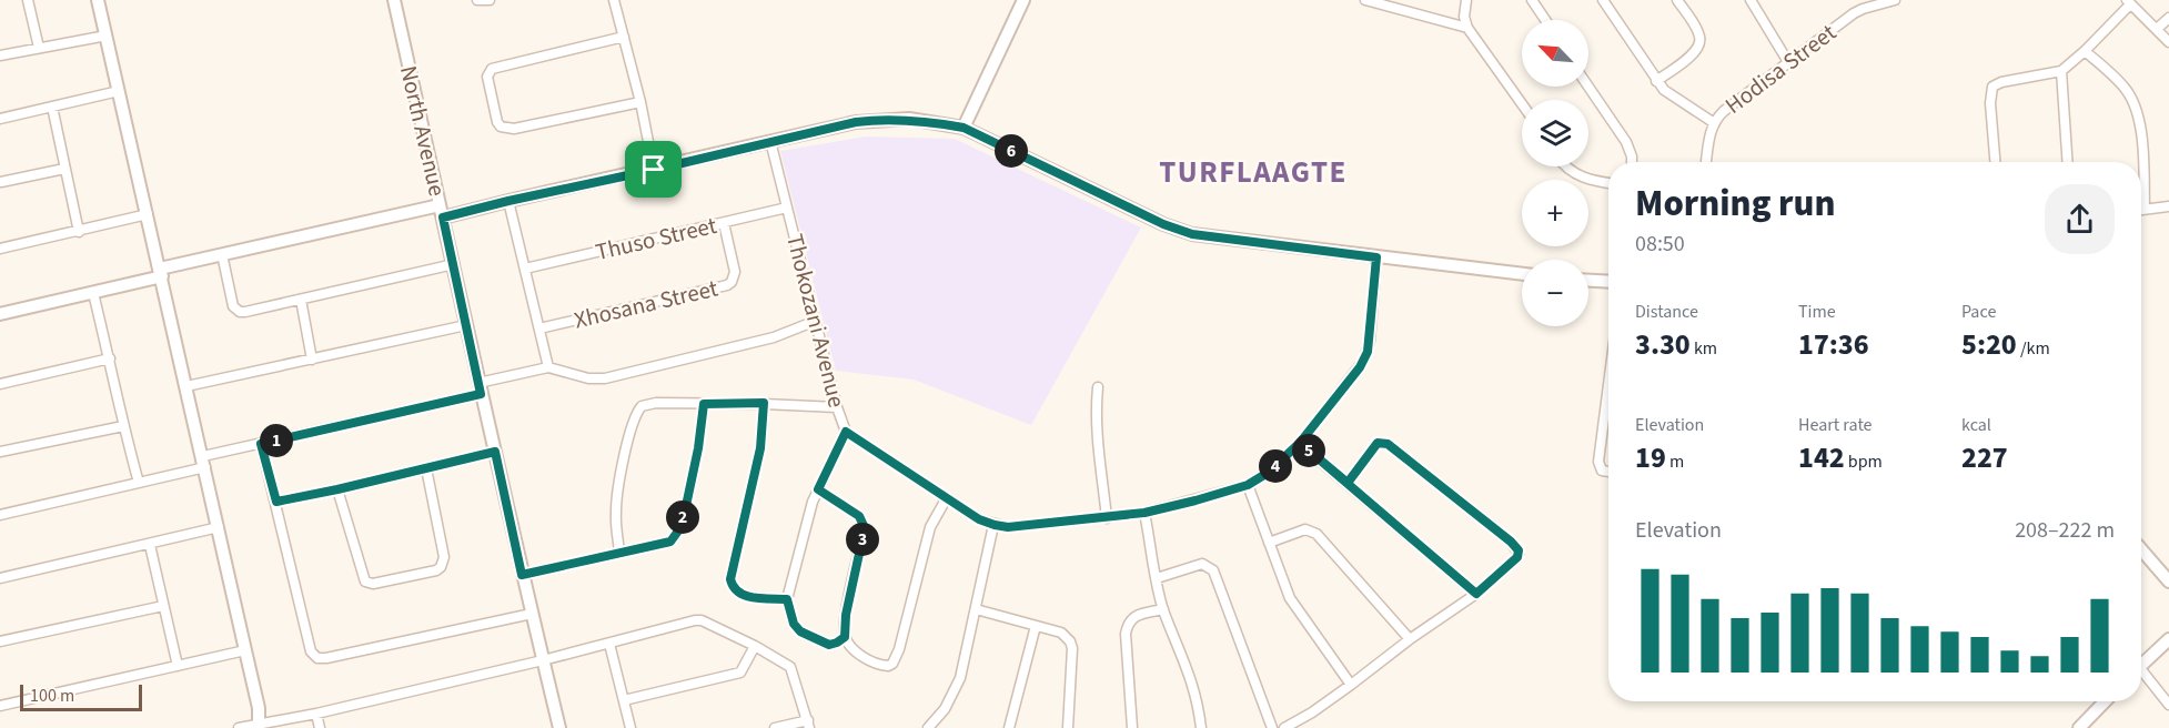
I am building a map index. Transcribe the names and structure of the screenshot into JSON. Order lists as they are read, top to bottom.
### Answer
{
  "streets": {
    "street": [
      "Hodisa Street",
      "North Avenue",
      "Thuso Street",
      "Xhosana Street",
      "Thokozani Avenue"
    ]
  },
  "crossings": [
    ["Thuso Street", "Xhosana Street"],
    ["Thuso Street", "Thokozani Avenue"]
  ],
  "districts": ["TURFLAAGTE"],
  "scale_bar": "100 m",
  "north": "top left",
  "page": {
    "map_buttons": ["+", "−"],
    "pins": [
      "6",
      "1",
      "5",
      "4",
      "2",
      "3"
    ],
    "heading": ["Morning run", "08:50"],
    "stats": [
      ["Distance", "3.30 km"],
      ["Time", "17:36"],
      ["Pace", "5:20 /km"],
      ["Elevation", "19 m"],
      ["Heart rate", "142 bpm"],
      ["kcal", "227"]
    ],
    "chart": ["Elevation", "208–222 m"],
    "scale": "100 m"
  }
}
